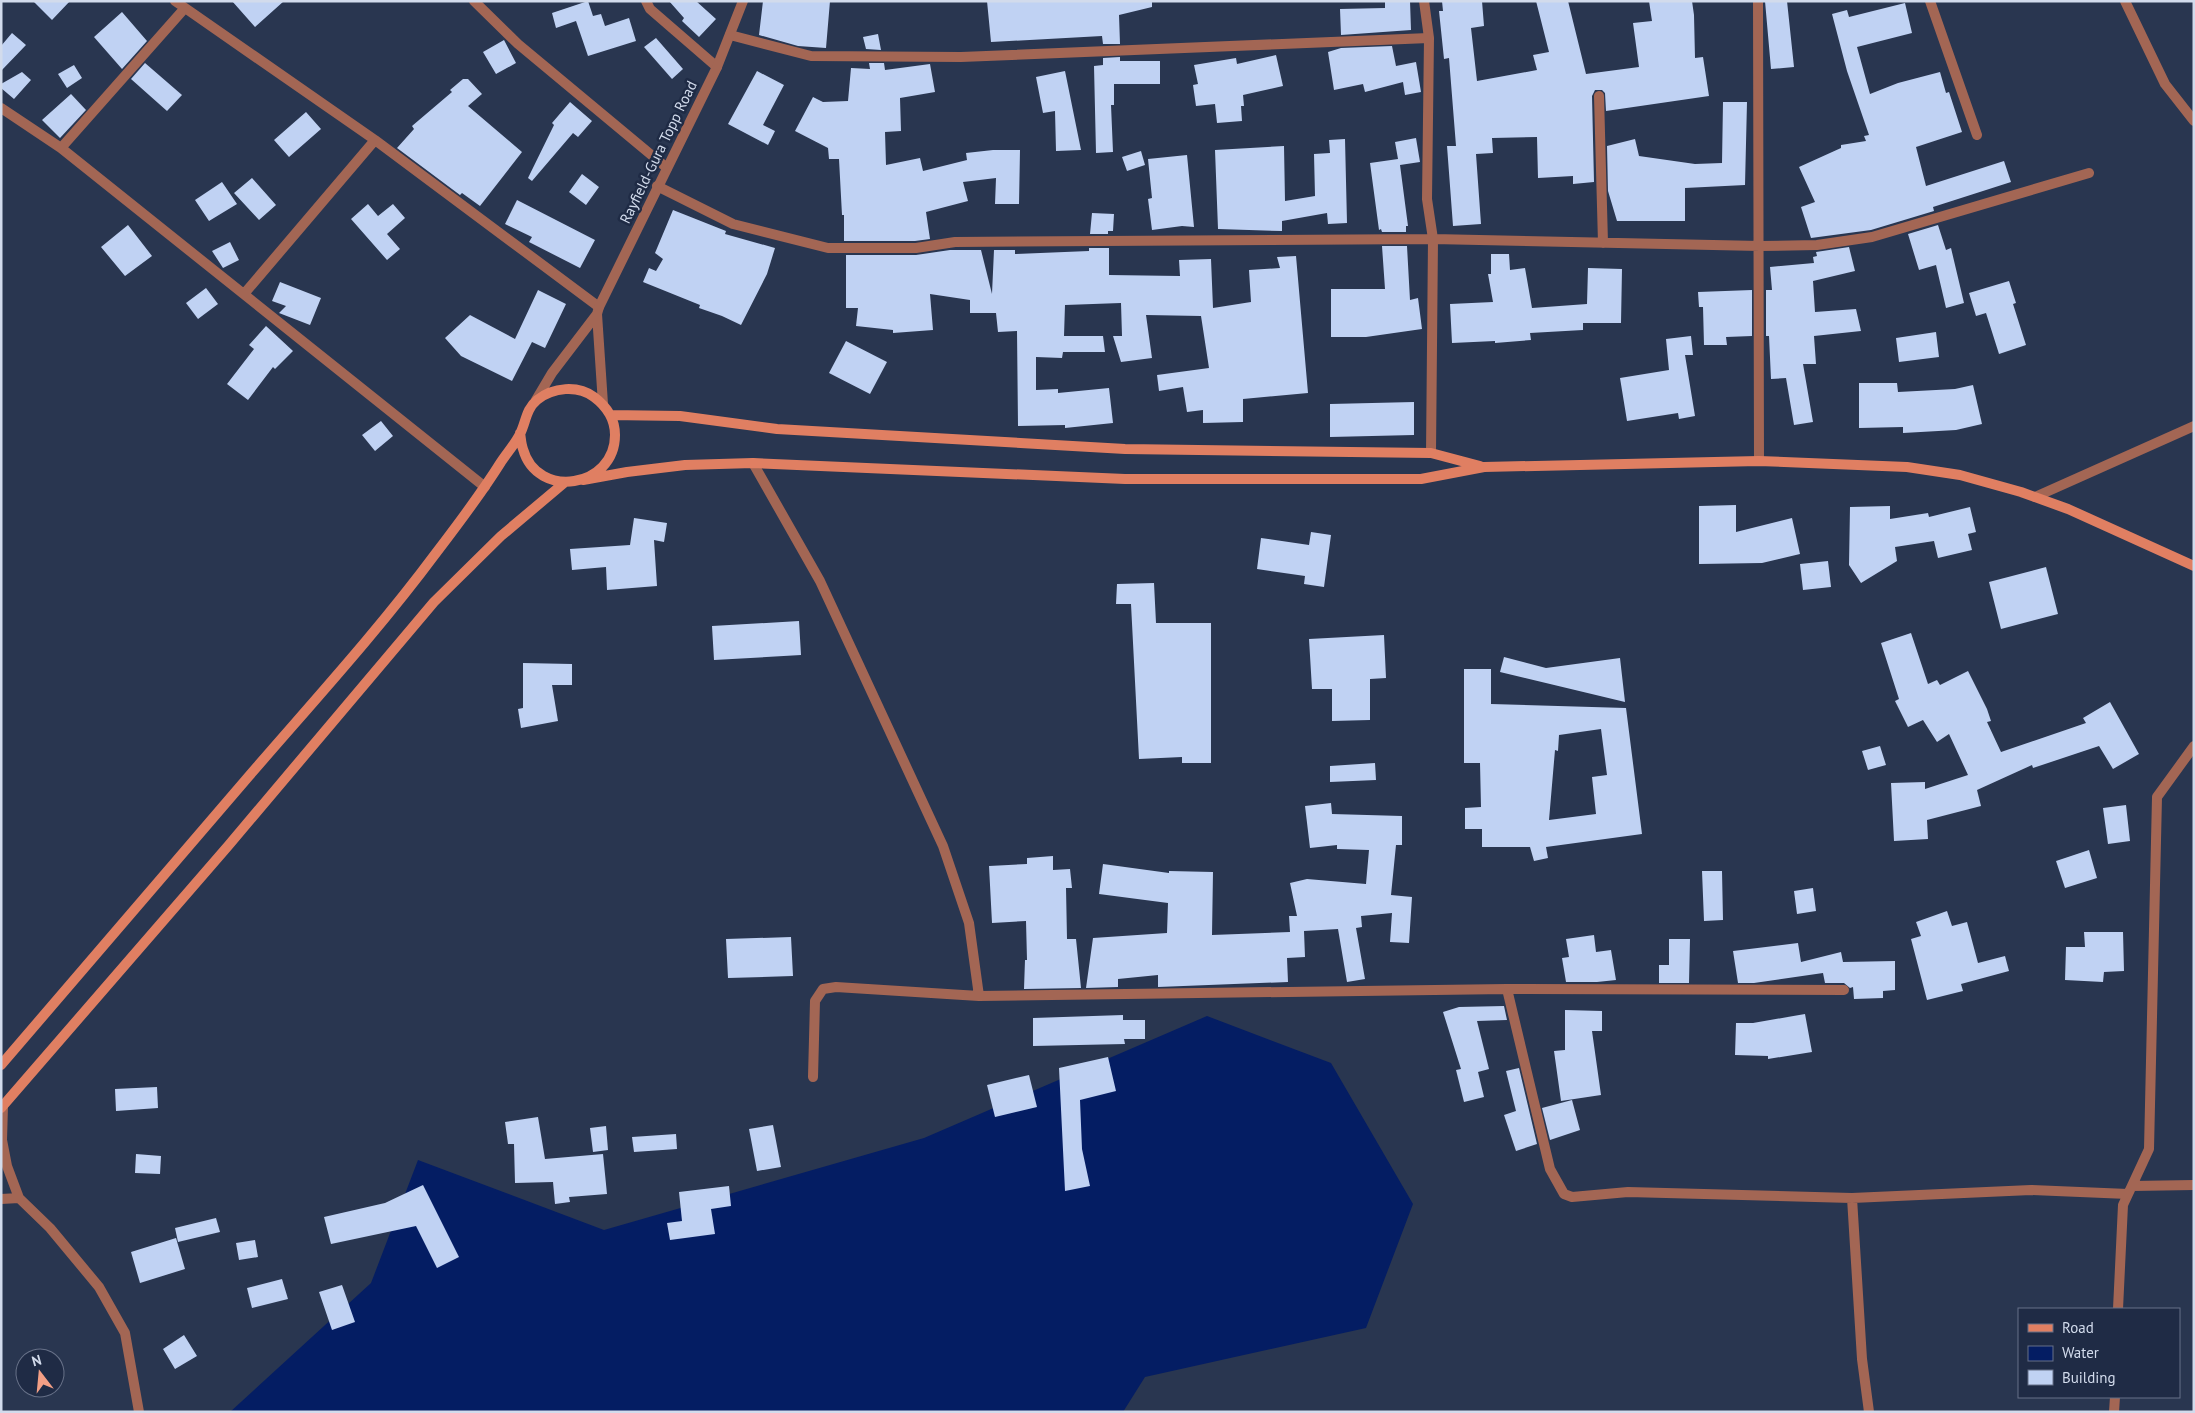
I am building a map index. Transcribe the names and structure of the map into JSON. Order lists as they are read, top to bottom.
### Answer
{
  "streets": {
    "street": ["Rayfield-Gura Topp Road"]
  },
  "legend": ["Road", "Water", "Building"],
  "north": "top"
}
